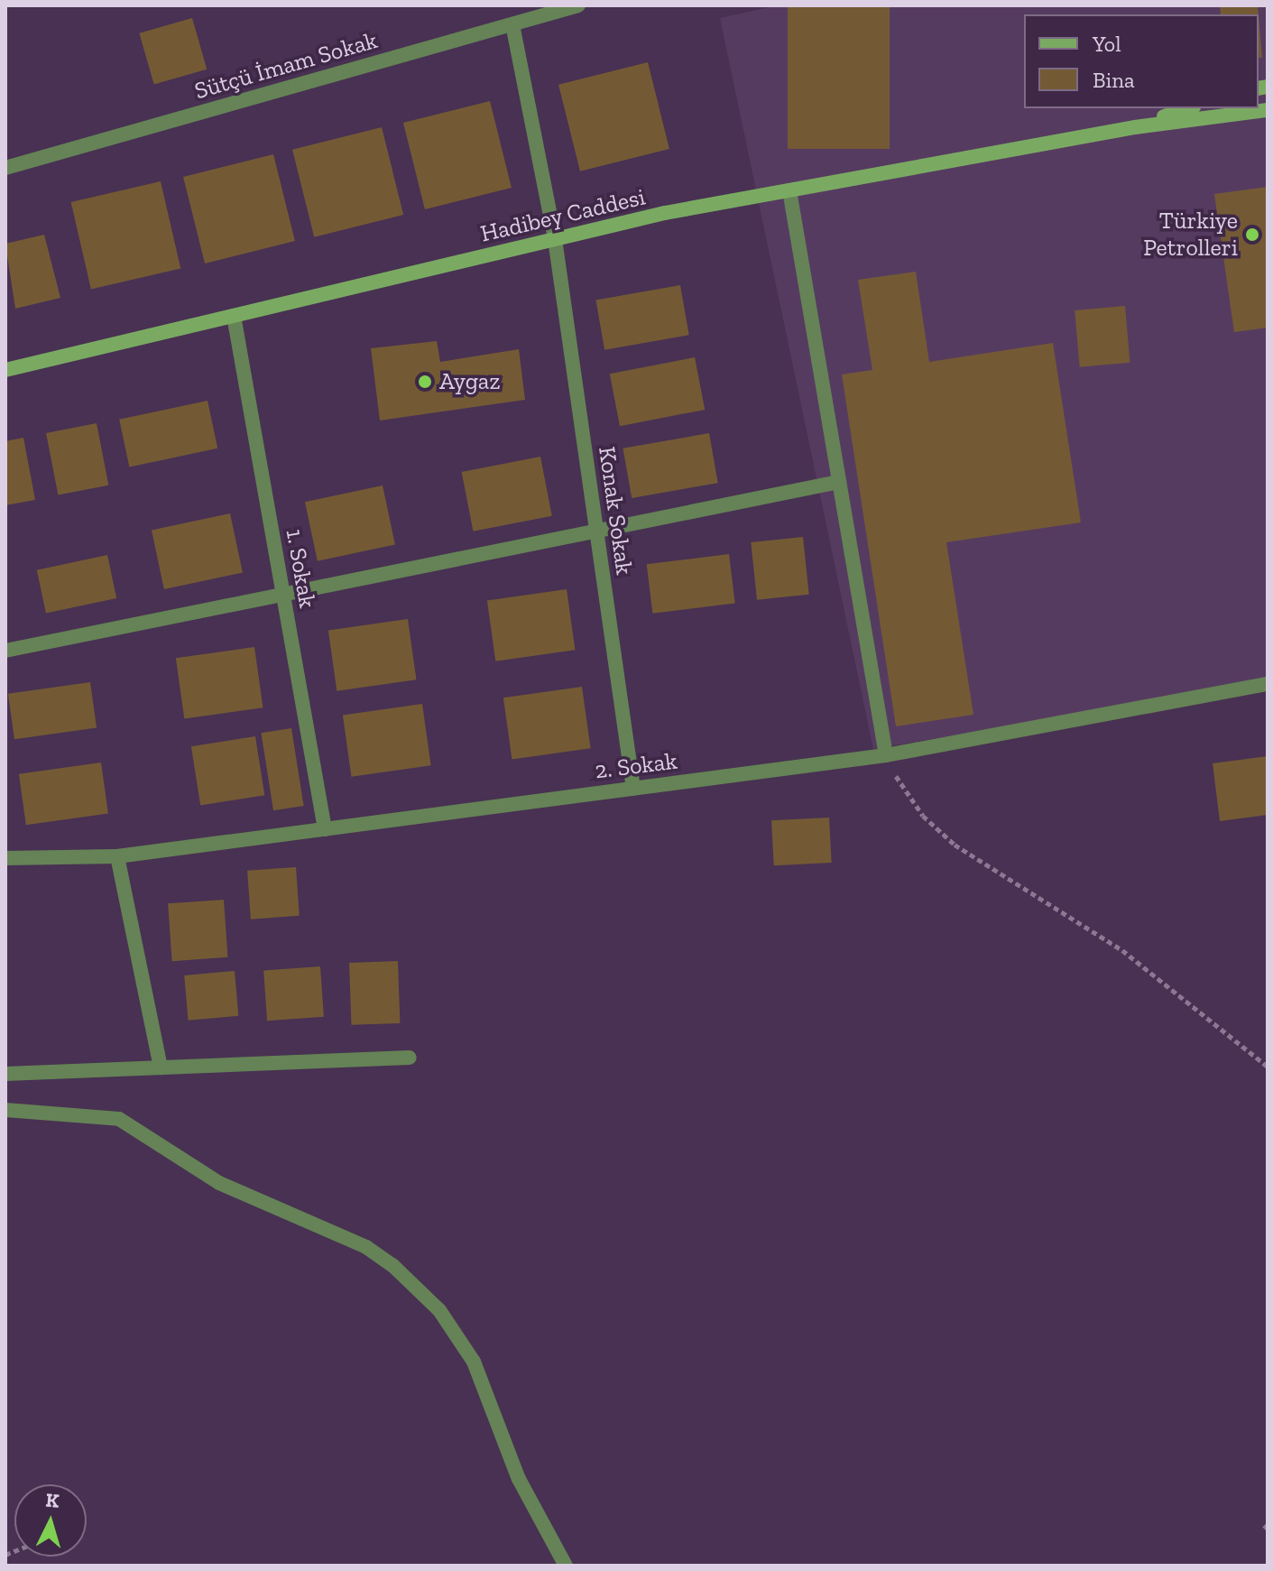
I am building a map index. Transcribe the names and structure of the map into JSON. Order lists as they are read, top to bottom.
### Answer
{
  "streets": {
    "main road": ["Hadibey Caddesi"],
    "street": [
      "Sütçü İmam Sokak",
      "Konak Sokak",
      "1. Sokak",
      "2. Sokak"
    ]
  },
  "crossings": [
    ["Sütçü İmam Sokak", "Konak Sokak"],
    ["Hadibey Caddesi", "Konak Sokak"],
    ["Hadibey Caddesi", "1. Sokak"],
    ["Konak Sokak", "2. Sokak"],
    ["1. Sokak", "2. Sokak"]
  ],
  "places": ["Türkiye Petrolleri", "Aygaz"],
  "legend": ["Yol", "Bina"],
  "north": "top"
}
